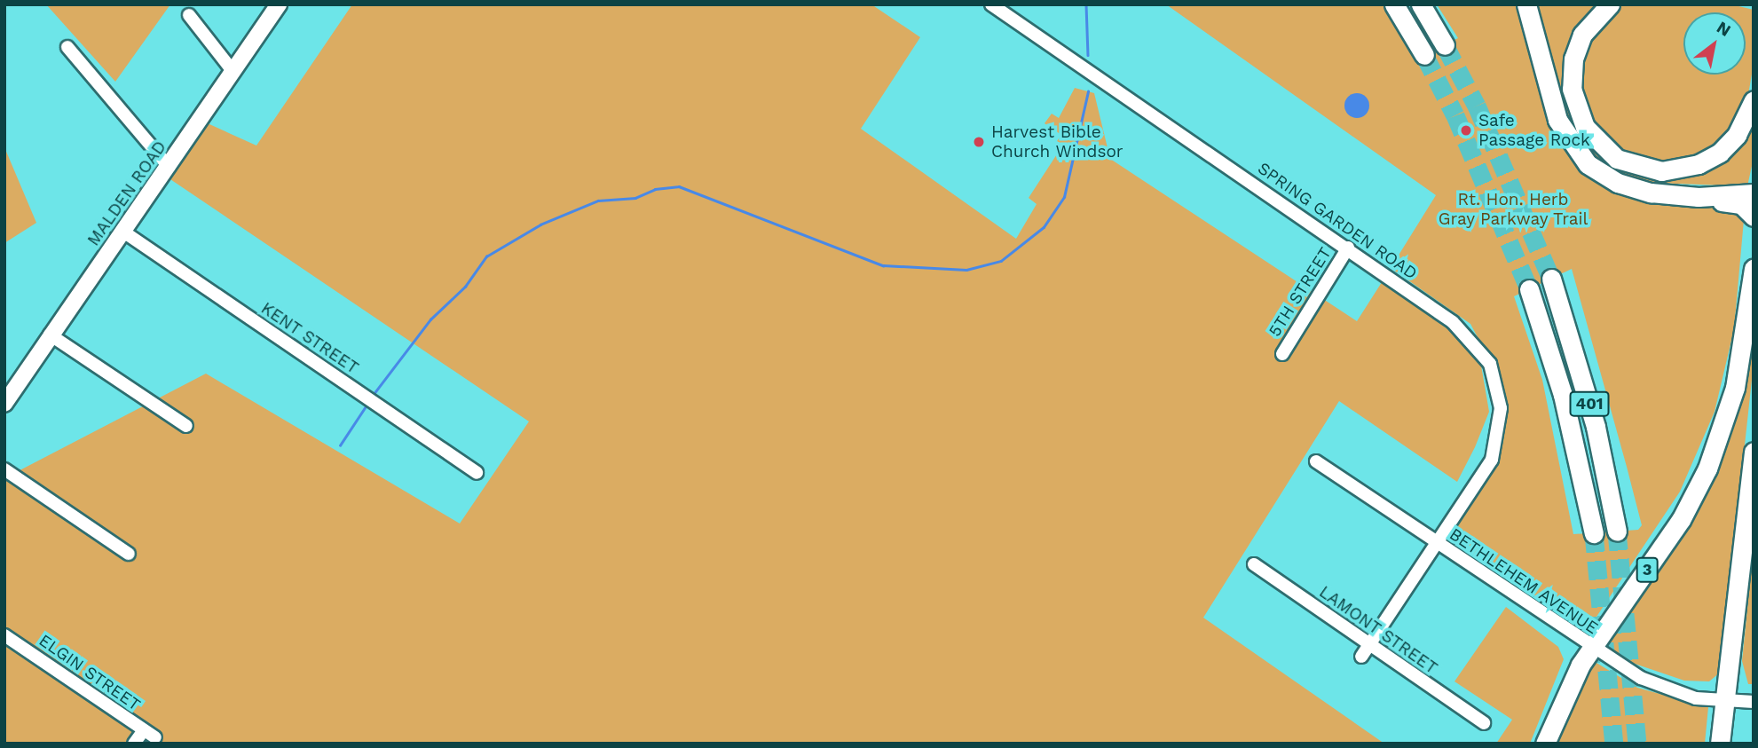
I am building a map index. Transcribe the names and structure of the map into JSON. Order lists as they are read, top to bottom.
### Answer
{
  "streets": {
    "highway": ["401", "3"],
    "main road": ["MALDEN ROAD"],
    "street": [
      "SPRING GARDEN ROAD",
      "5TH STREET",
      "KENT STREET",
      "BETHLEHEM AVENUE",
      "LAMONT STREET",
      "ELGIN STREET"
    ]
  },
  "crossings": [
    ["MALDEN ROAD", "KENT STREET"],
    ["SPRING GARDEN ROAD", "5TH STREET"],
    ["SPRING GARDEN ROAD", "BETHLEHEM AVENUE"],
    ["SPRING GARDEN ROAD", "LAMONT STREET"],
    ["3", "BETHLEHEM AVENUE"]
  ],
  "parks": ["Rt. Hon. Herb Gray Parkway Trail"],
  "places": ["Safe Passage Rock", "Harvest Bible Church Windsor"],
  "north": "top right"
}
